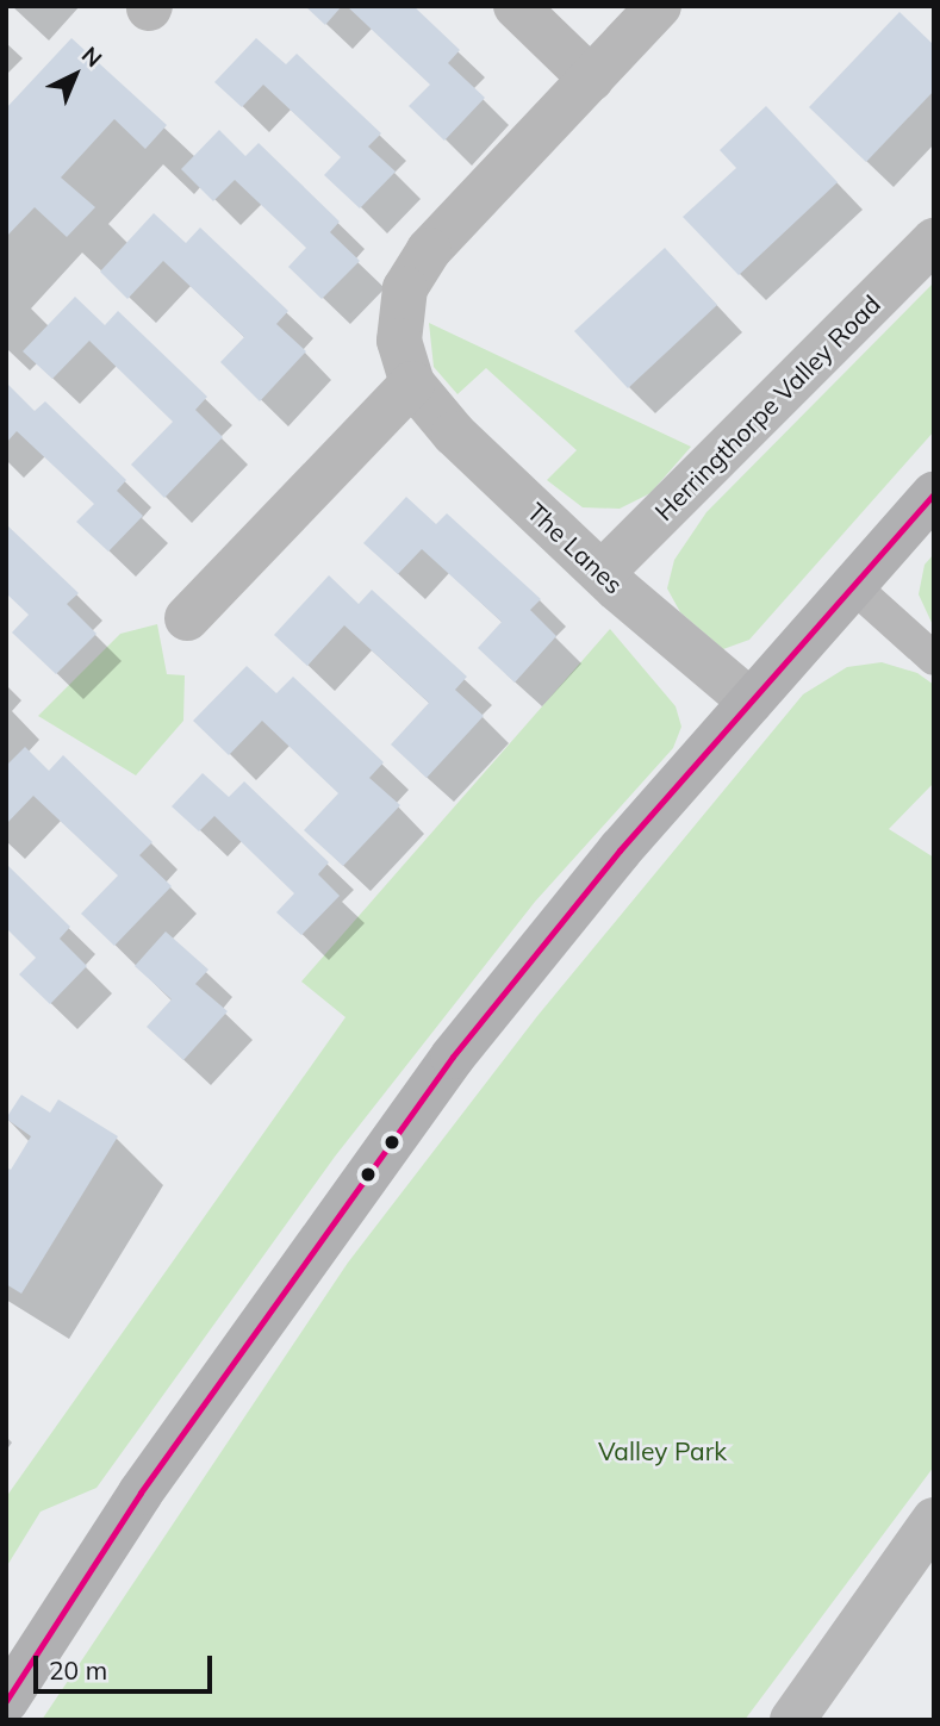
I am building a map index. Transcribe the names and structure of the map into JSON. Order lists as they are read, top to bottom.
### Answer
{
  "streets": {
    "street": ["Herringthorpe Valley Road", "The Lanes"]
  },
  "crossings": [
    ["Herringthorpe Valley Road", "The Lanes"]
  ],
  "parks": ["Valley Park"],
  "scale_bar": "20 m",
  "north": "top right"
}
